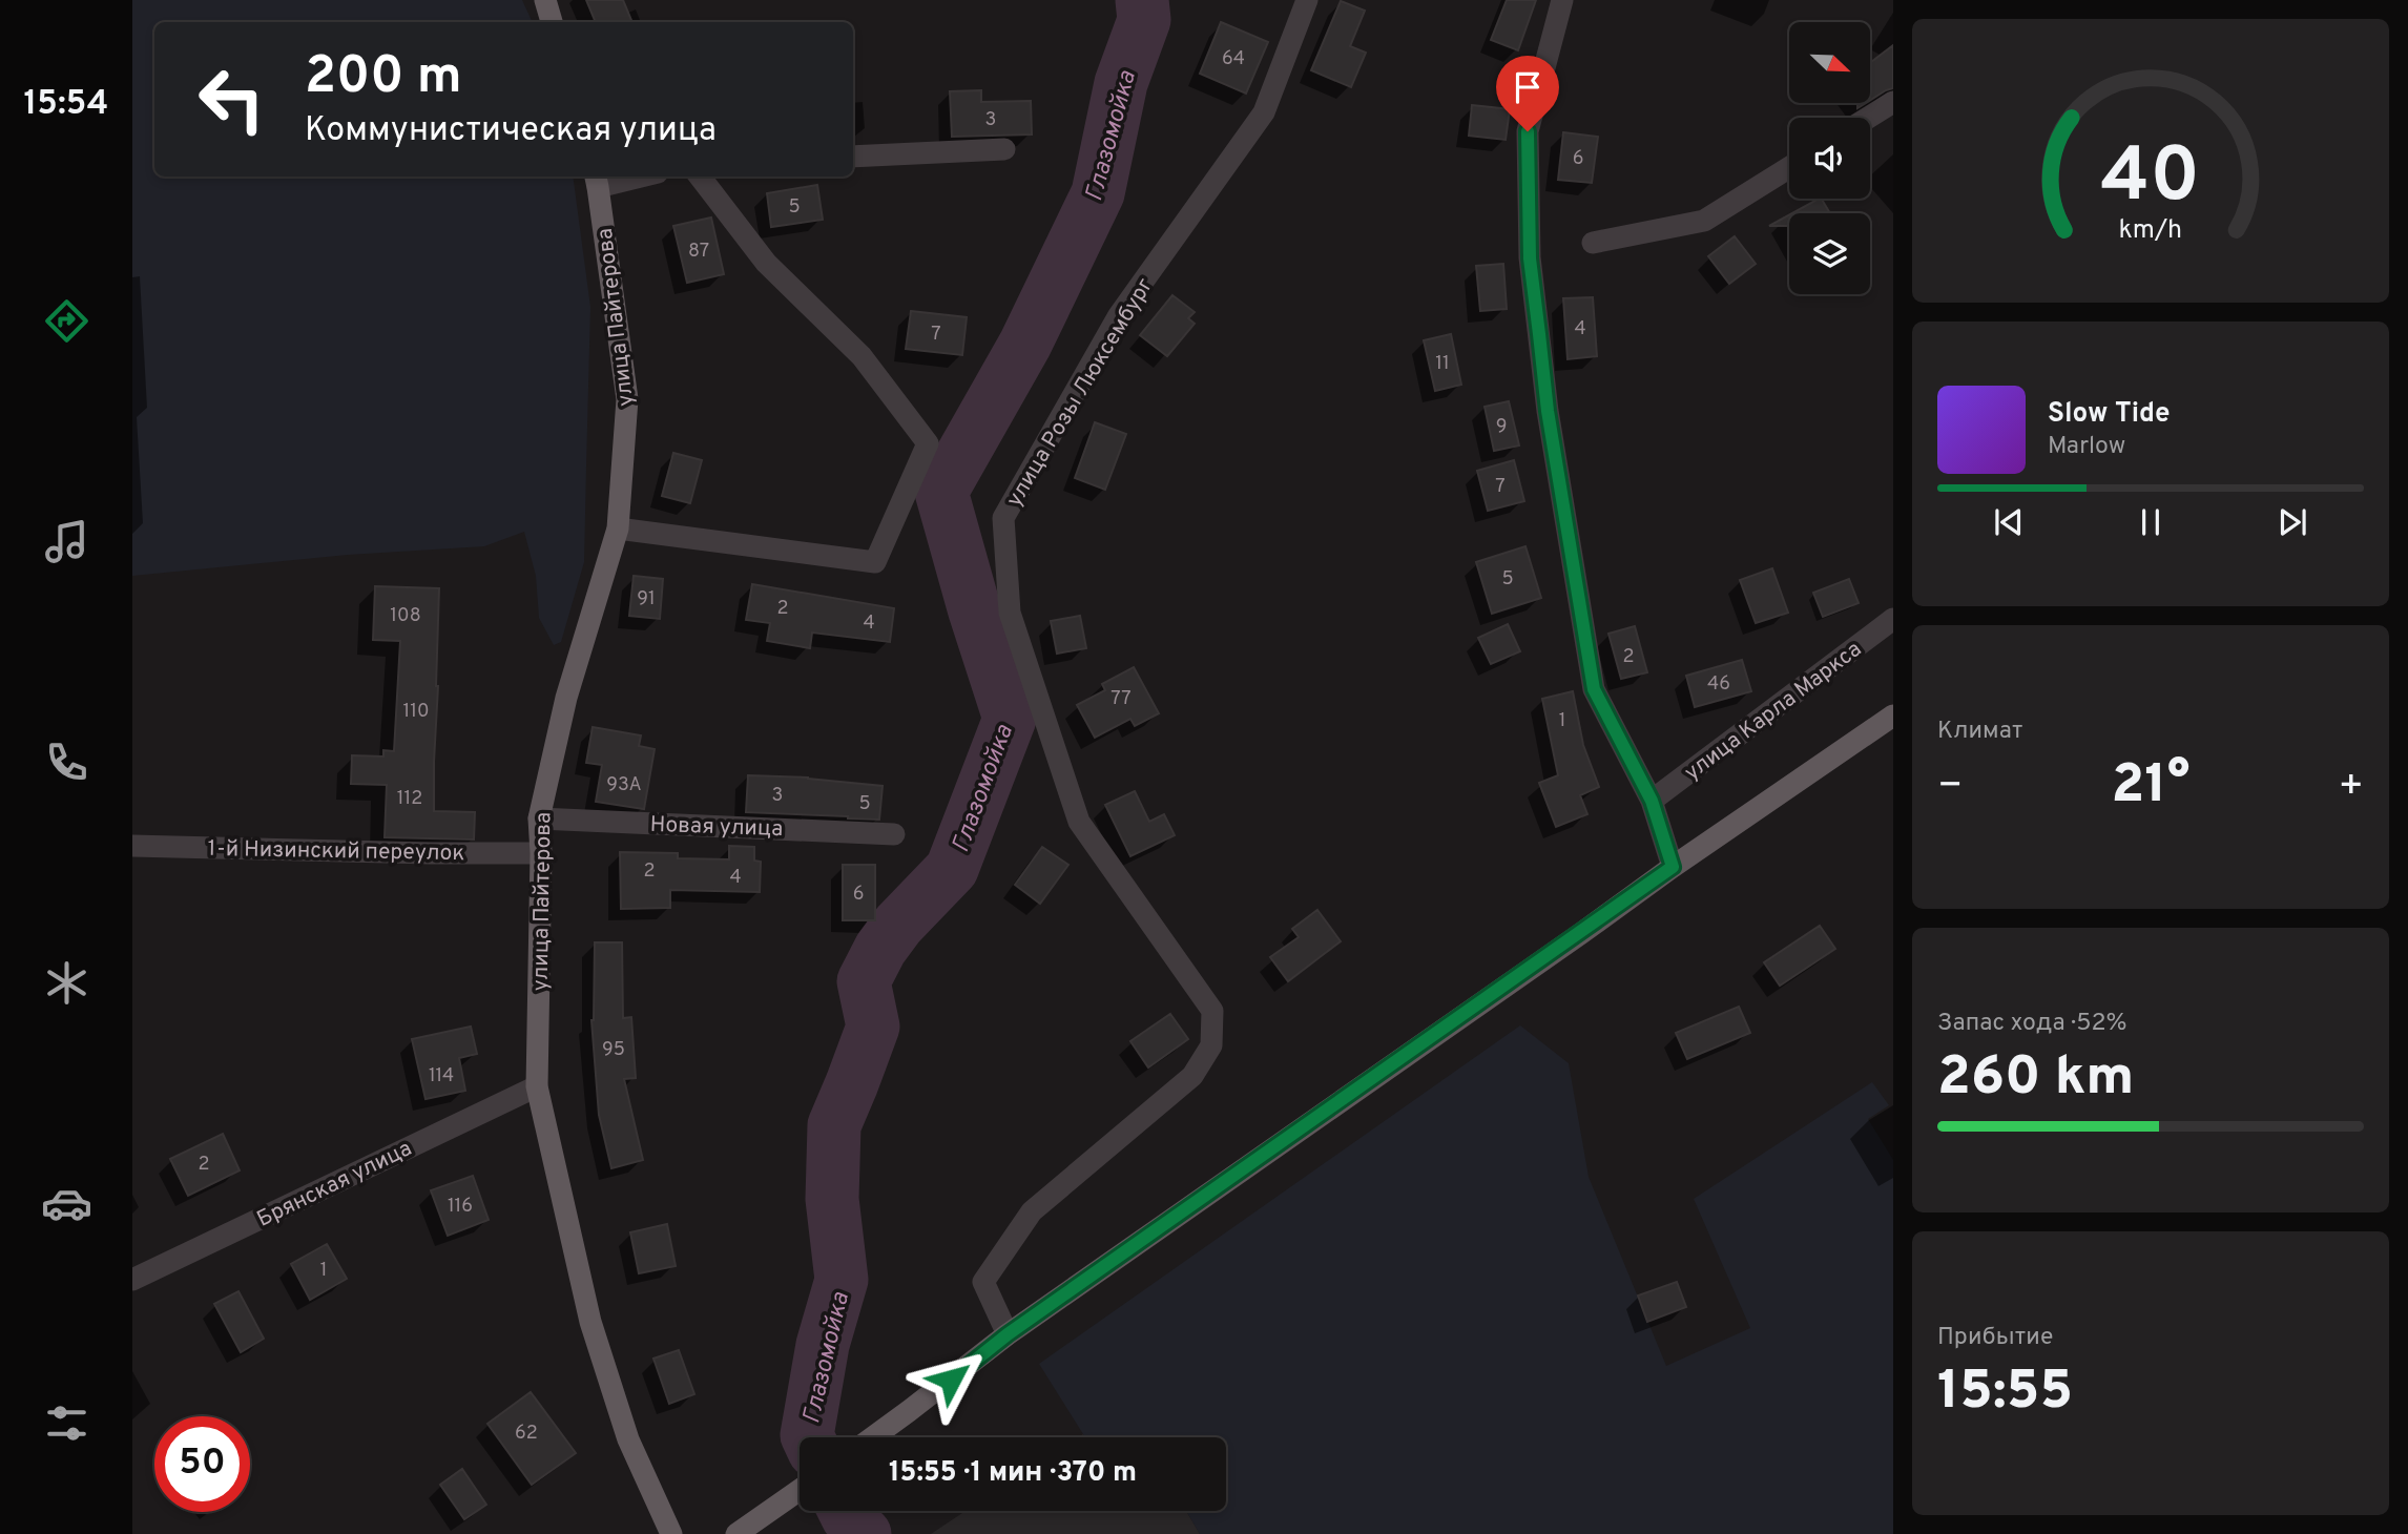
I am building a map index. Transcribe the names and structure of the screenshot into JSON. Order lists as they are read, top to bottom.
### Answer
{
  "streets": {
    "main road": ["улица Пайтерова"],
    "street": [
      "улица Розы Люксембург",
      "улица Карла Маркса",
      "Новая улица",
      "1-й Низинский переулок",
      "Брянская улица"
    ]
  },
  "crossings": [
    ["улица Пайтерова", "Новая улица"],
    ["улица Пайтерова", "1-й Низинский переулок"],
    ["улица Пайтерова", "Брянская улица"]
  ],
  "water": ["Глазомойка"],
  "house_numbers": [
    "64",
    "3",
    "6",
    "5",
    "87",
    "4",
    "7",
    "11",
    "9",
    "7",
    "5",
    "91",
    "2",
    "108",
    "4",
    "2",
    "46",
    "77",
    "110",
    "1",
    "93А",
    "3",
    "112",
    "5",
    "2",
    "4",
    "6",
    "95",
    "114",
    "2",
    "116",
    "1",
    "62"
  ],
  "north": "bottom right",
  "page": {
    "tabs": "15:54",
    "turn": ["200 m", "Коммунистическая улица"],
    "song": ["Slow Tide", "Marlow"],
    "tile": [
      "Климат",
      ["Запас хода · 52%", "260 km"],
      ["Прибытие", "15:55"]
    ],
    "heat": ["−", "21°", "+"],
    "limit": "50",
    "trip": "15:55 · 1 мин · 370 m",
    "gauge": ["40", "km/h"]
  }
}
